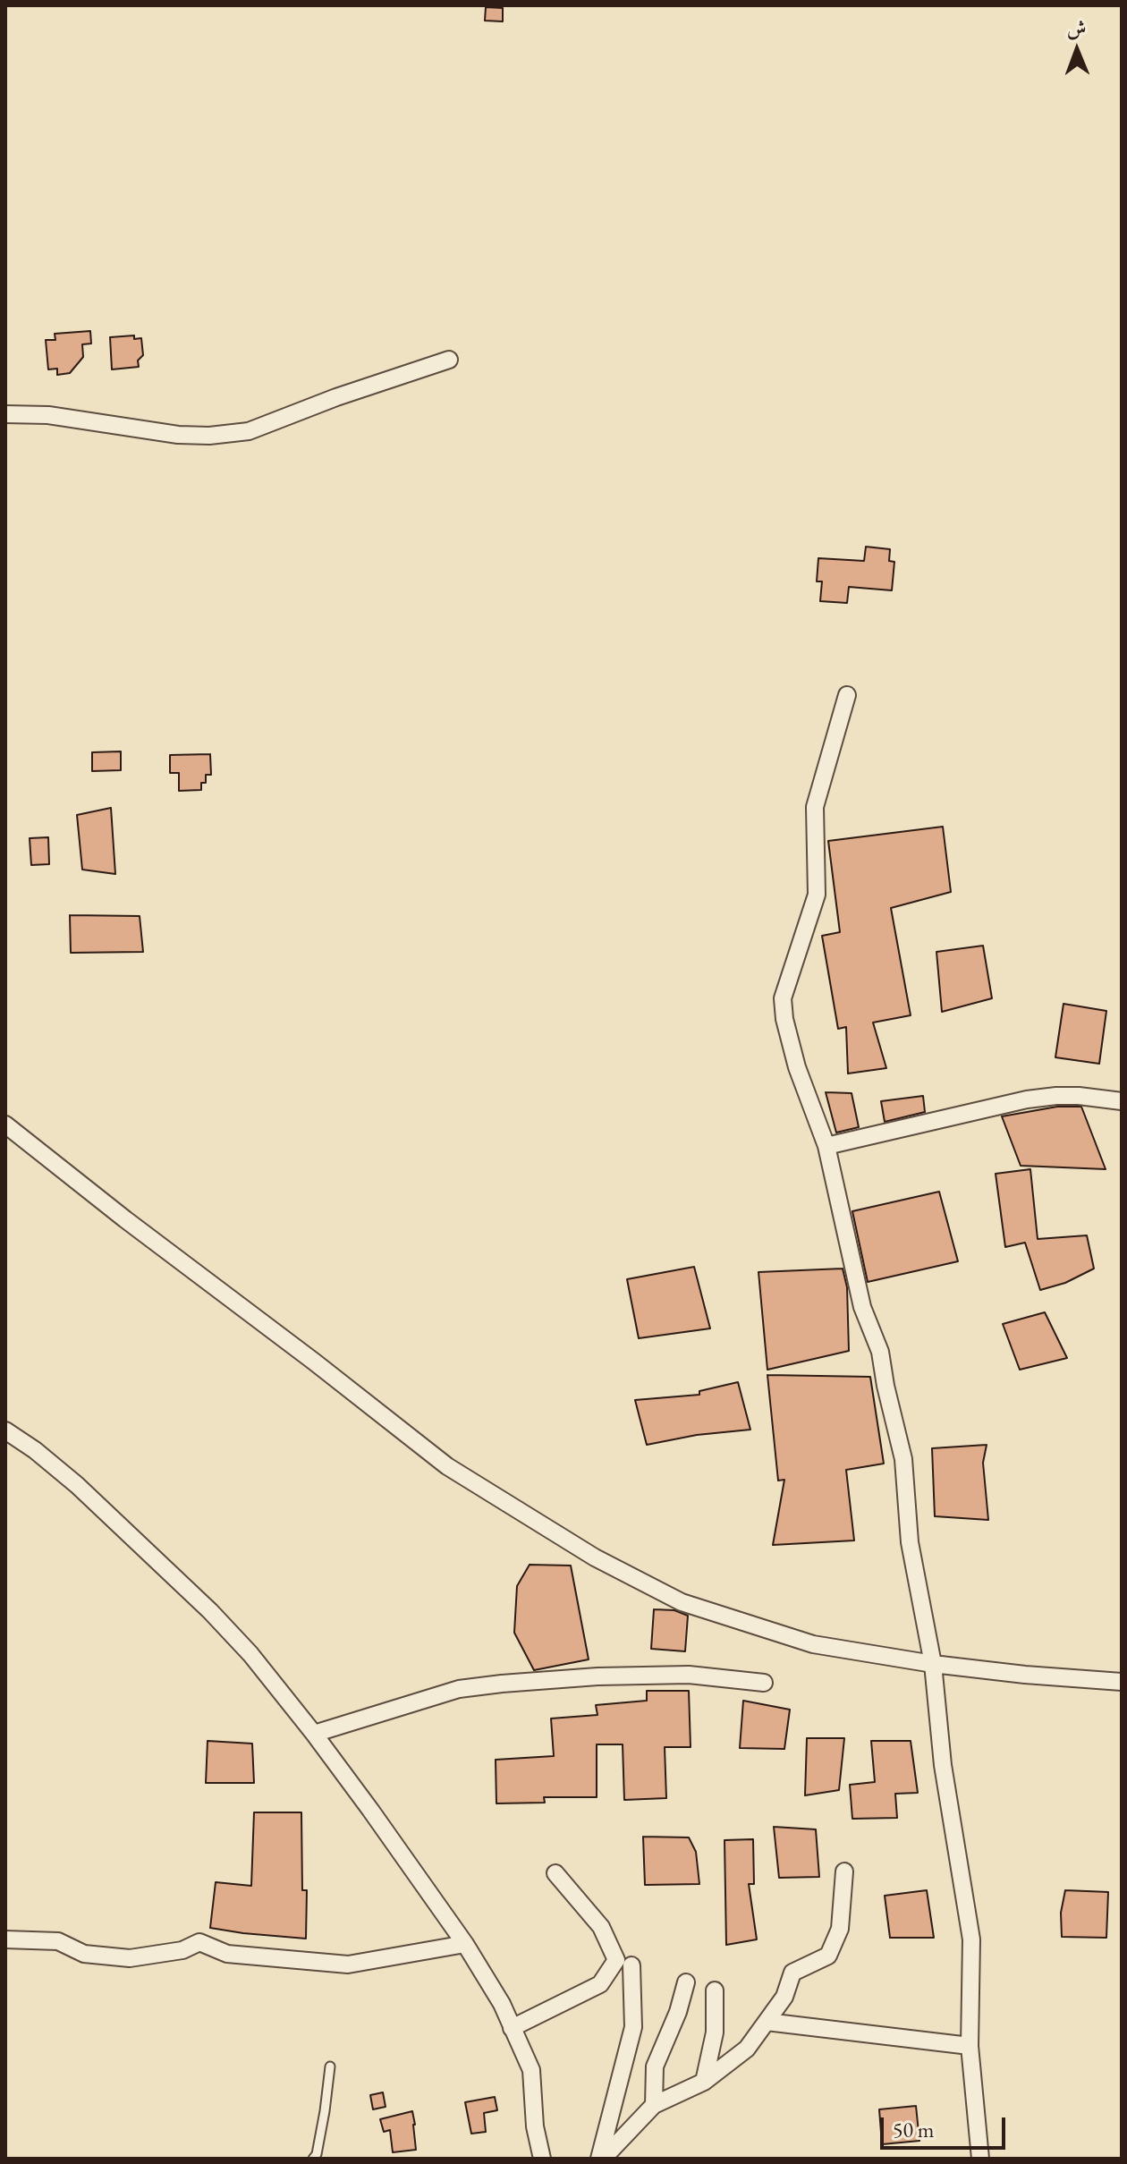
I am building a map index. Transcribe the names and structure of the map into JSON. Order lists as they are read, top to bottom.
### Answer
{
  "scale_bar": "50 m",
  "north": "top"
}
